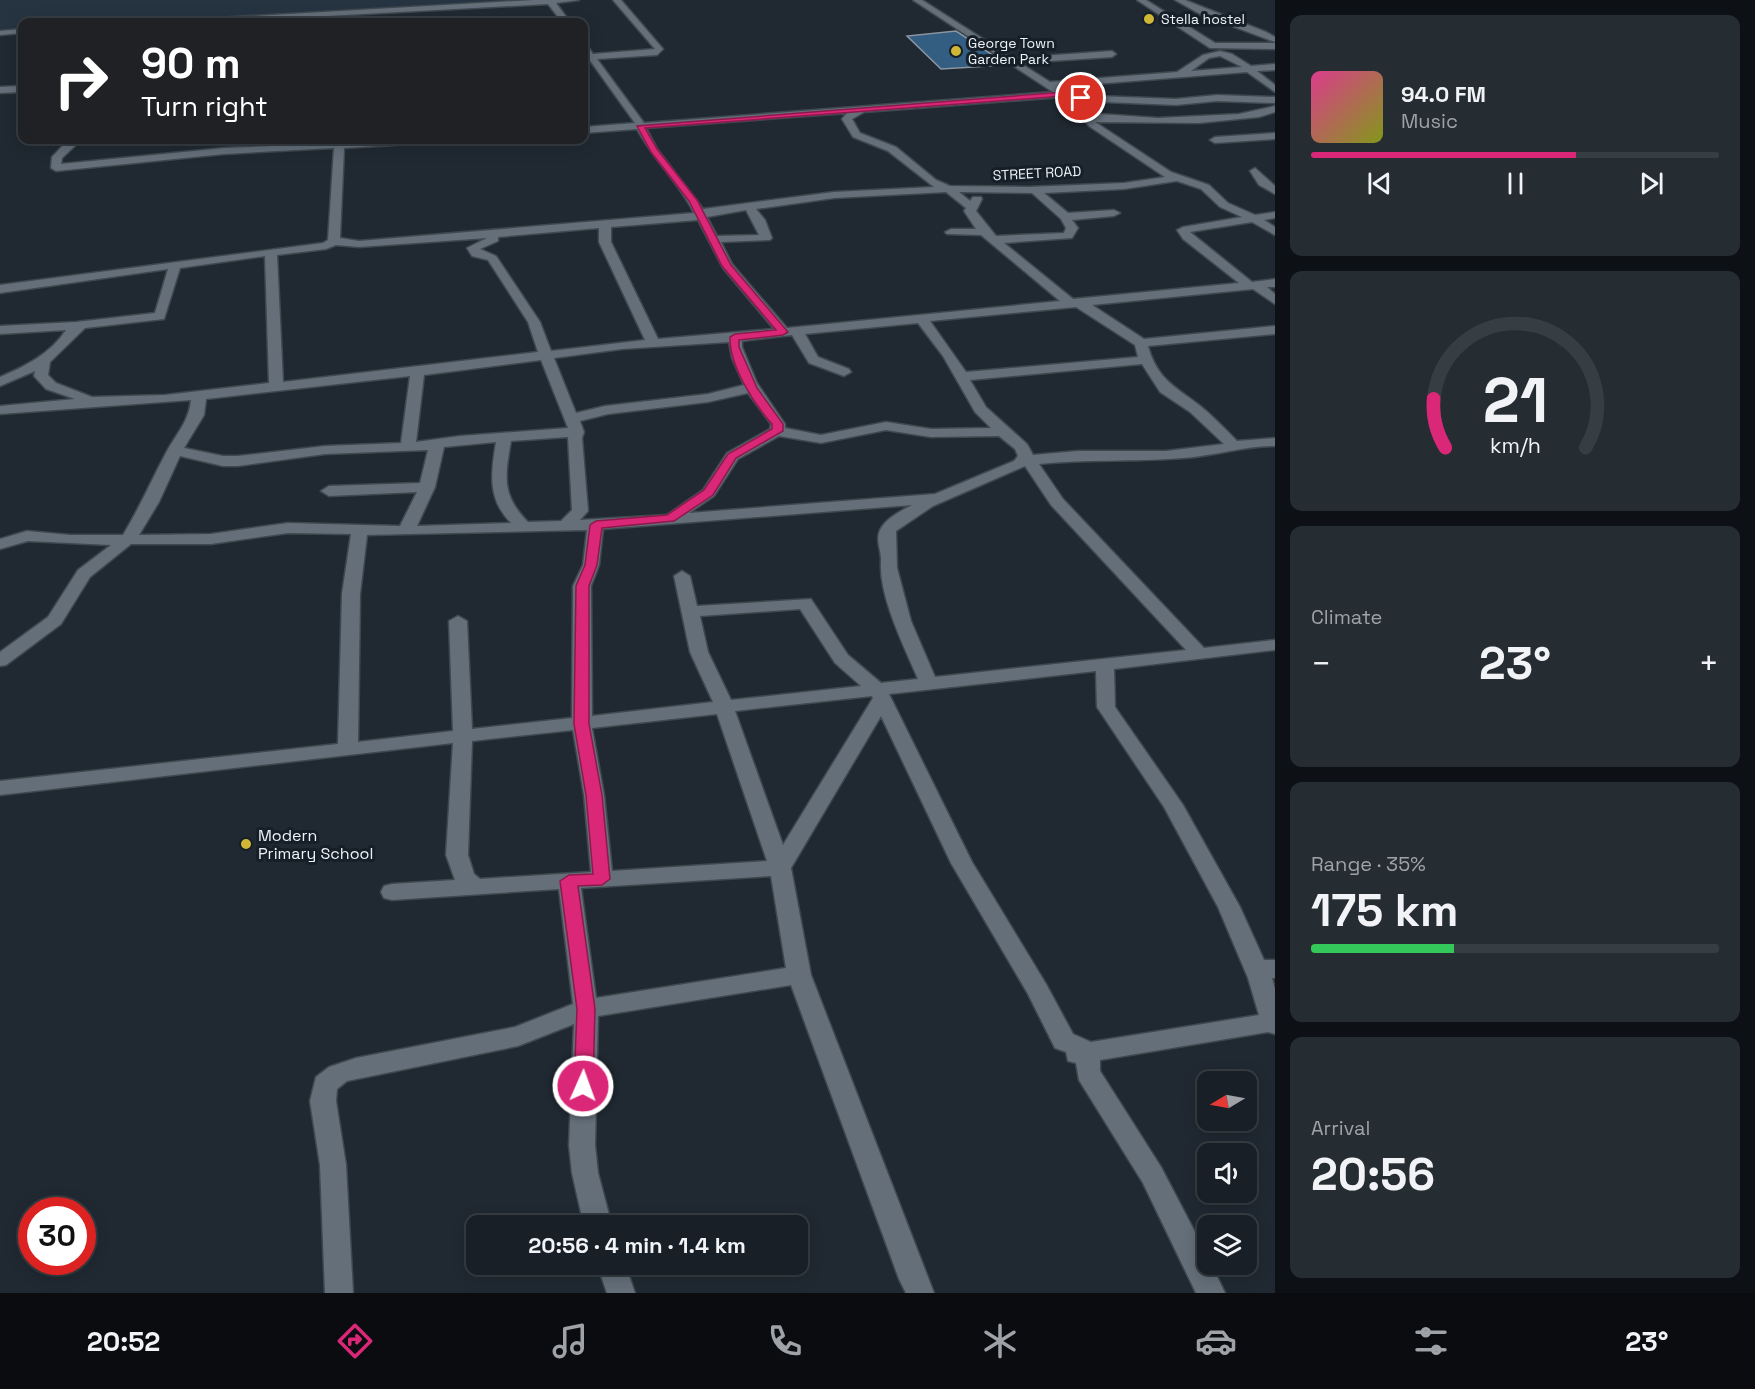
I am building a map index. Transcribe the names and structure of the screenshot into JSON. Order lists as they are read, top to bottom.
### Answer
{
  "streets": {
    "street": ["STREET ROAD"]
  },
  "places": ["Stella hostel", "George Town Garden Park", "Modern Primary School"],
  "north": "left",
  "page": {
    "turn": ["90 m", "Turn right"],
    "song": ["94.0 FM", "Music"],
    "tile": [
      "Climate",
      ["Range · 35%", "175 km"],
      ["Arrival", "20:56"]
    ],
    "heat": ["−", "23°", "+"],
    "limit": "30",
    "trip": "20:56 · 4 min · 1.4 km",
    "tabs": ["20:52", "23°"],
    "gauge": ["21", "km/h"]
  }
}
